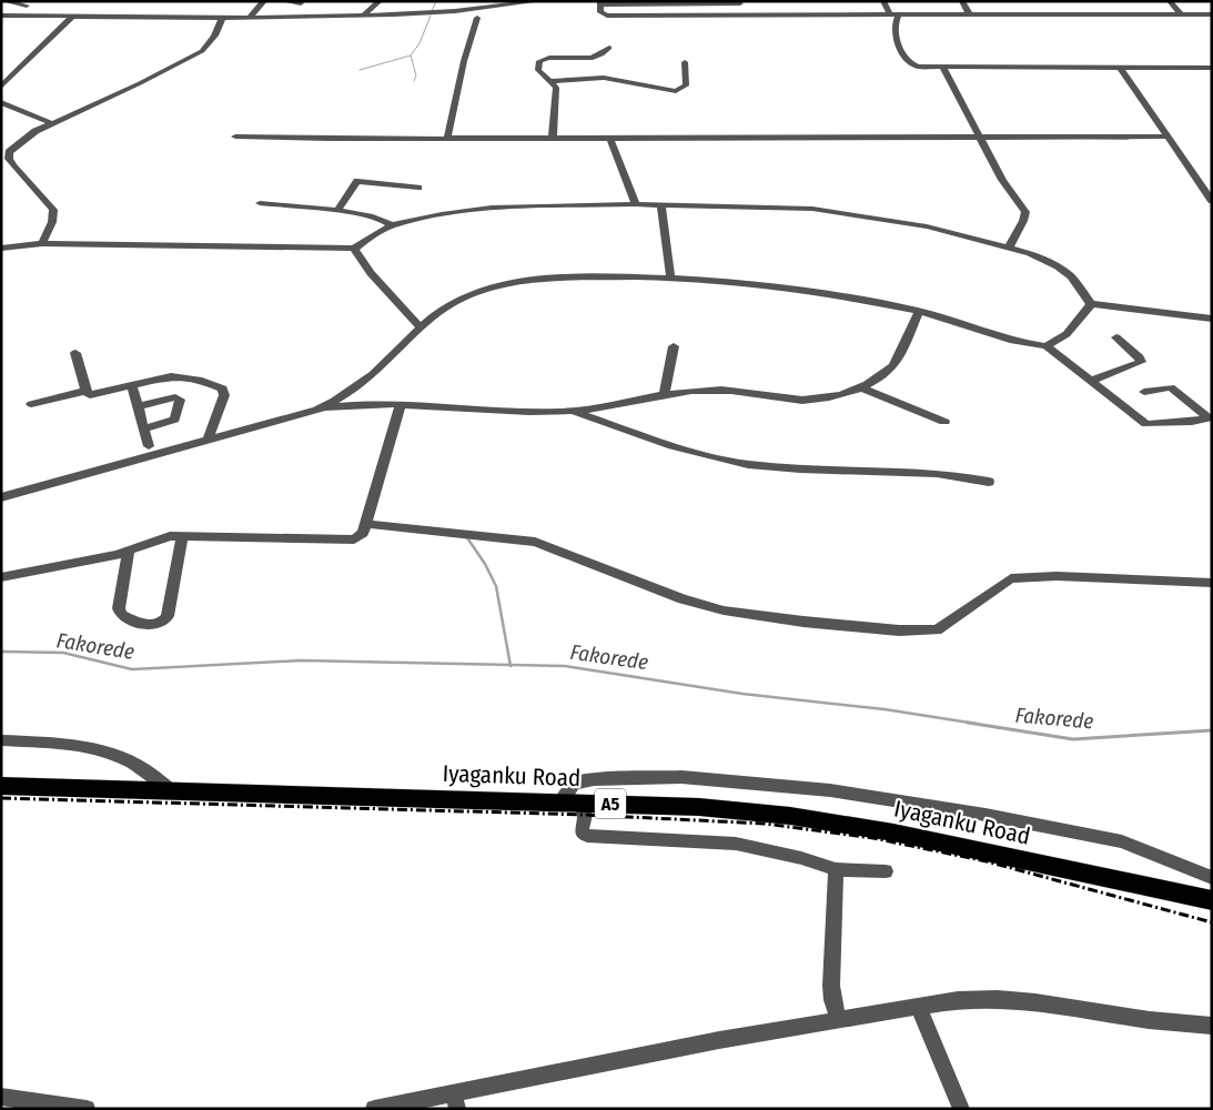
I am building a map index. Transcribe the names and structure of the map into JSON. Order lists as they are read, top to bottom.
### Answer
{
  "streets": {
    "highway": ["Iyaganku Road", "A5"]
  },
  "water": ["Fakorede"]
}
